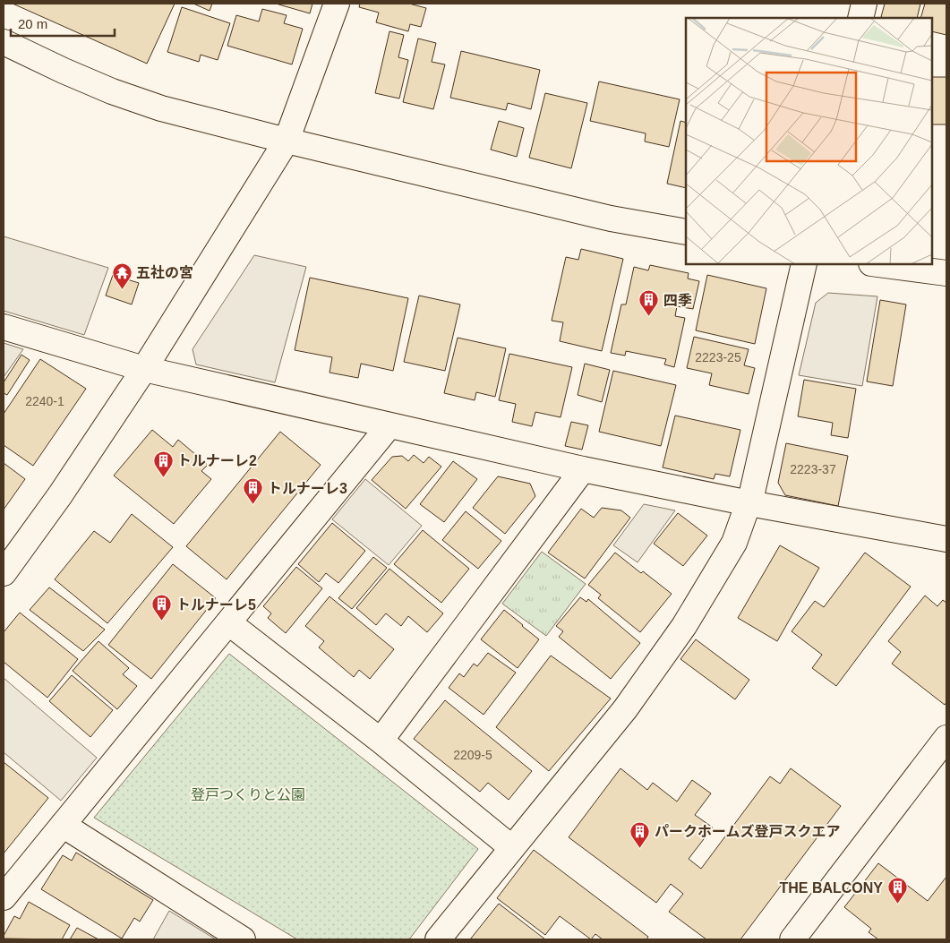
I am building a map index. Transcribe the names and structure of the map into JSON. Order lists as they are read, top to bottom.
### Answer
{
  "parks": ["登戸つくりと公園"],
  "places": {
    "temple": ["五社の宮"],
    "building": [
      "四季",
      "トルナーレ2",
      "トルナーレ3",
      "トルナーレ5",
      "パークホームズ登戸スクエア",
      "THE BALCONY"
    ]
  },
  "house_numbers": [
    "2223-25",
    "2240-1",
    "2223-37",
    "2209-5"
  ],
  "scale_bar": "20 m"
}
